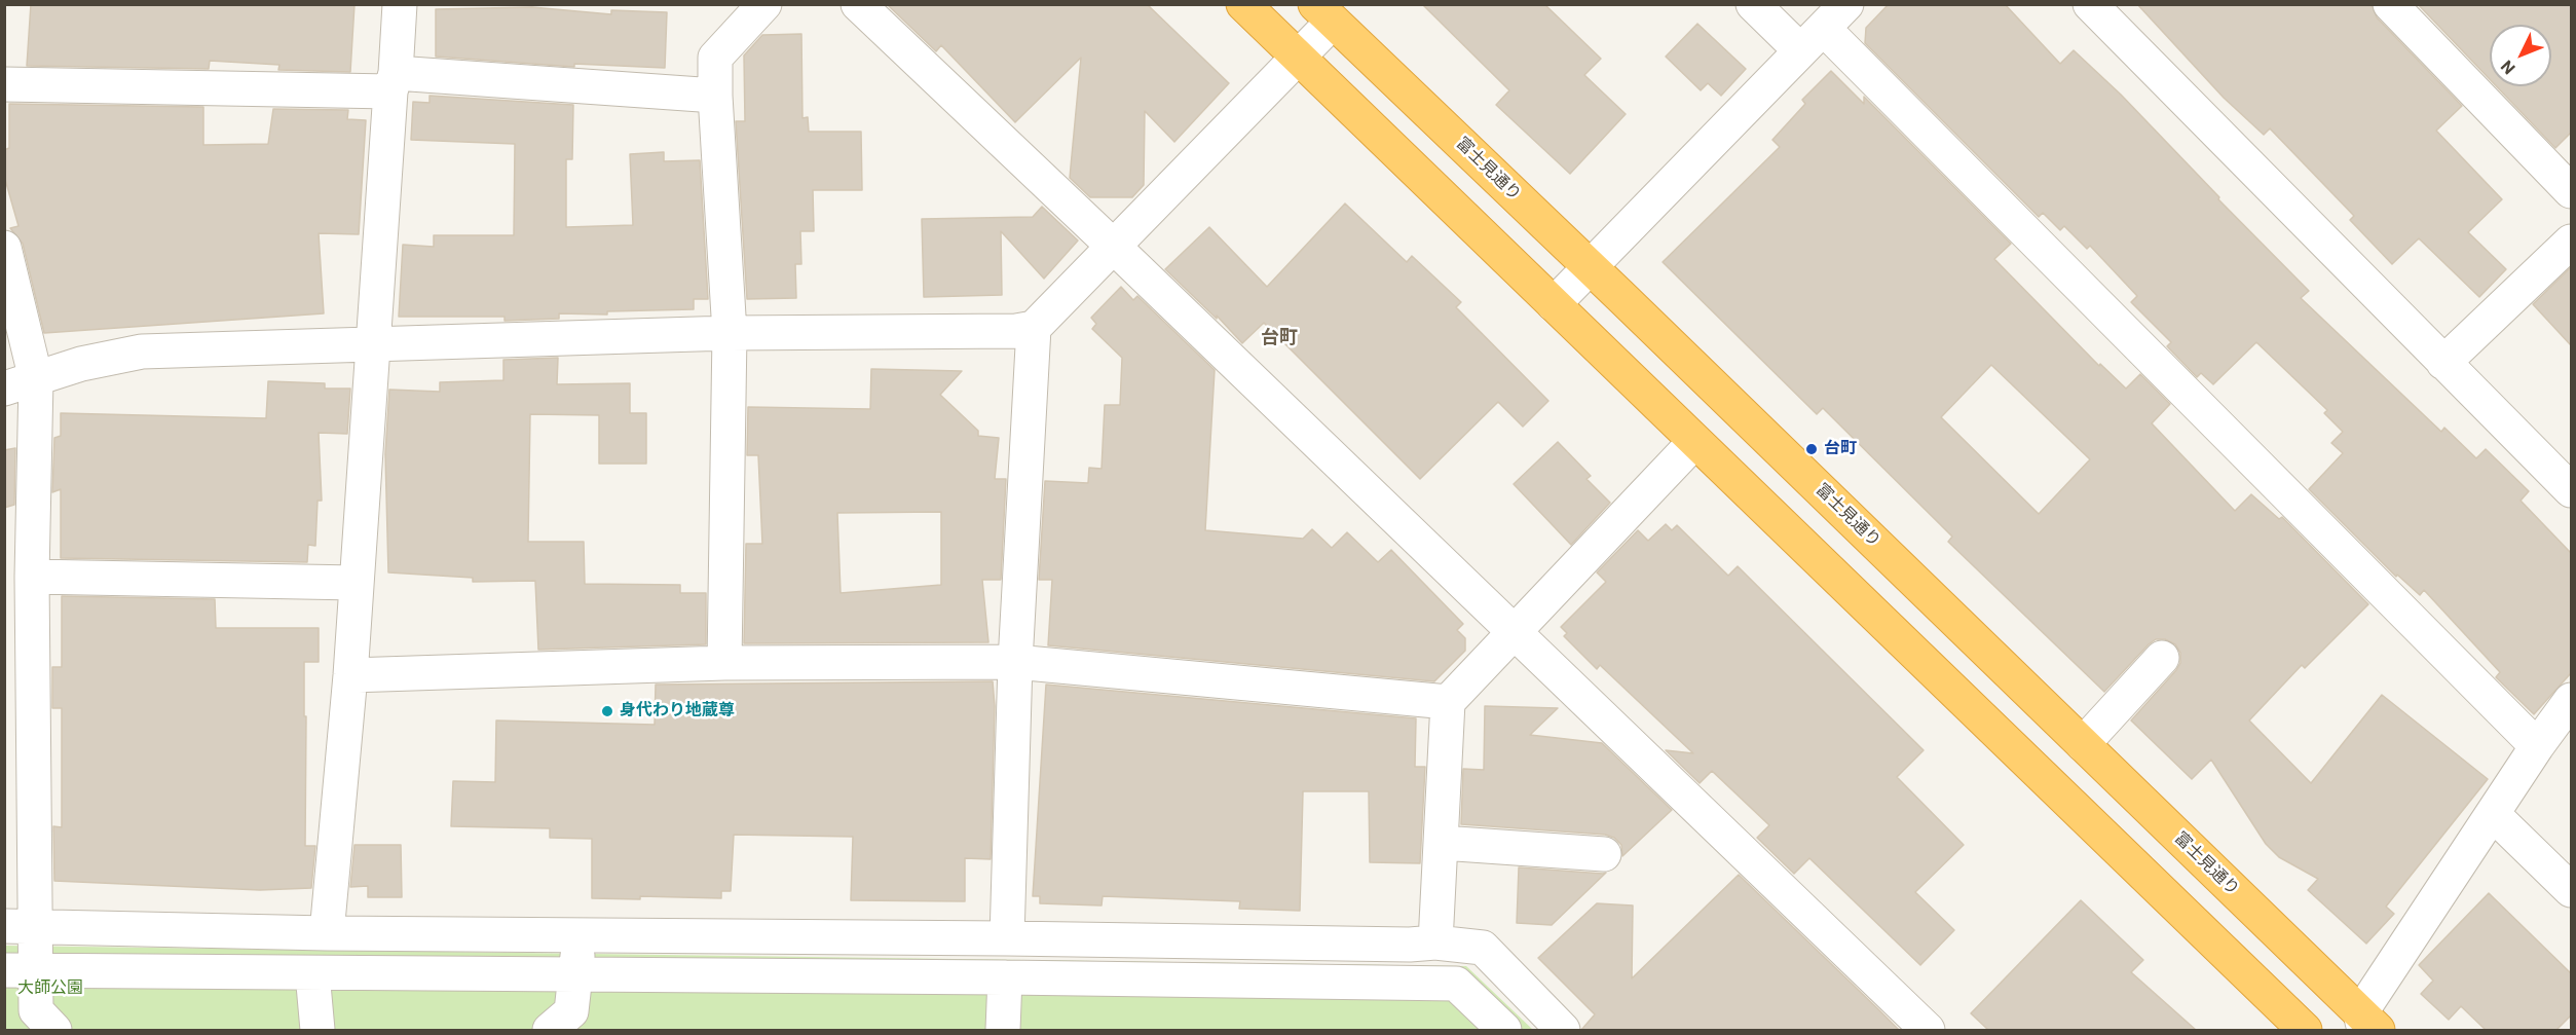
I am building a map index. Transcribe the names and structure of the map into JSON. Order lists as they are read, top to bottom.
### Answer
{
  "streets": {
    "highway": ["富士見通り"]
  },
  "districts": ["台町"],
  "parks": ["大師公園"],
  "places": ["台町", "身代わり地蔵尊"],
  "north": "bottom left"
}
